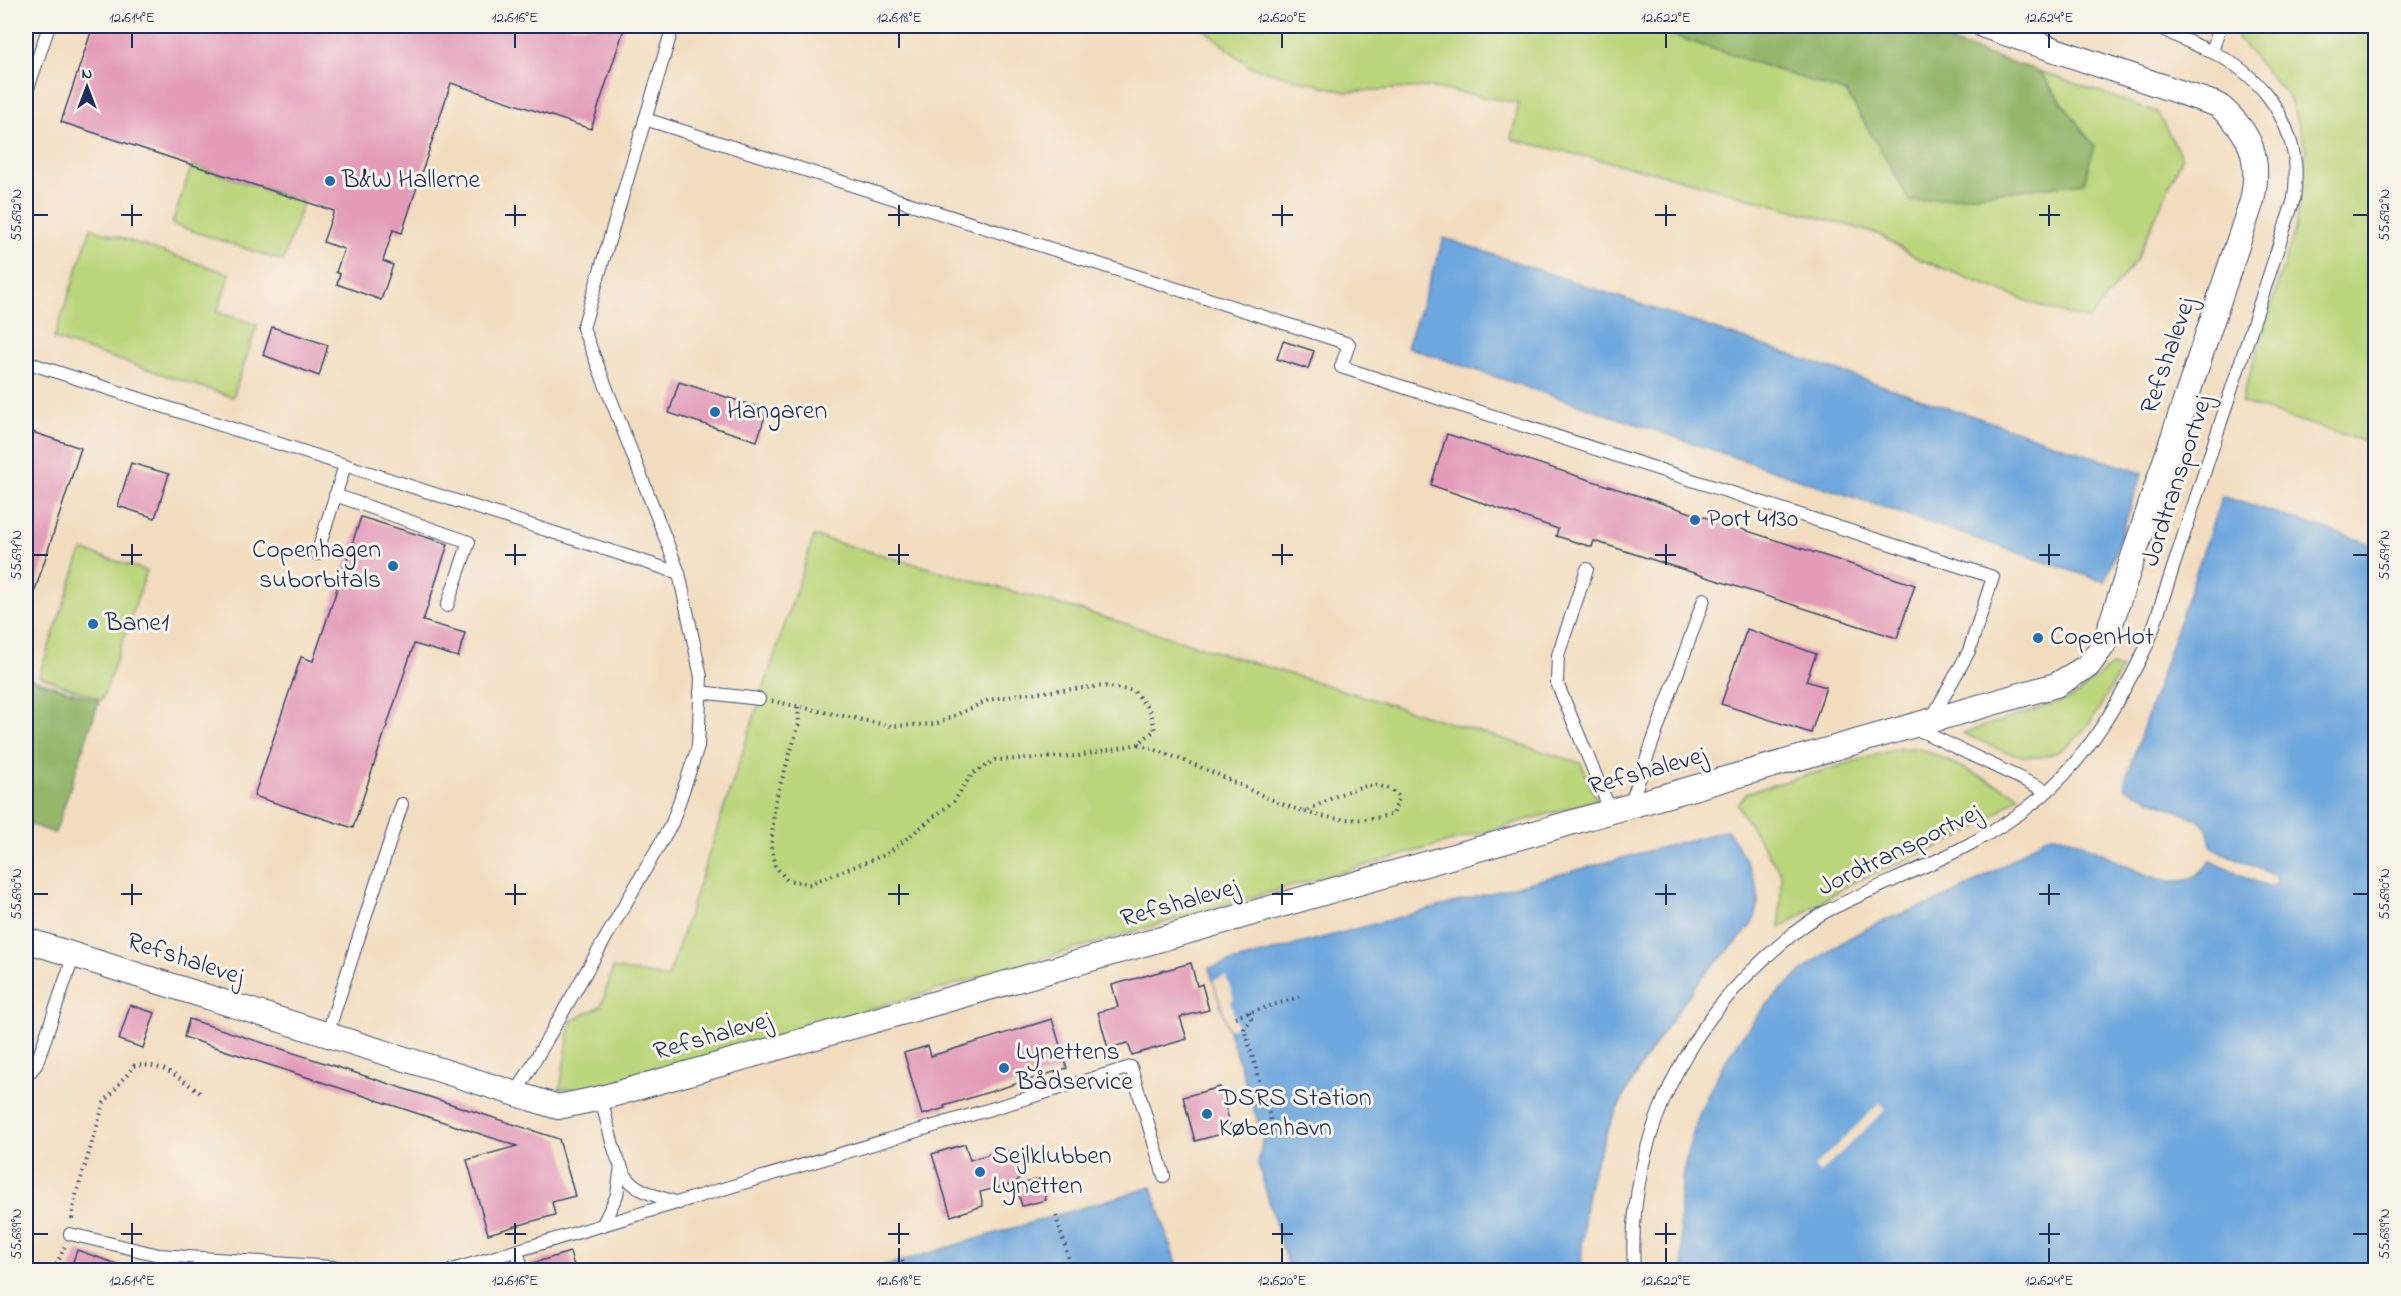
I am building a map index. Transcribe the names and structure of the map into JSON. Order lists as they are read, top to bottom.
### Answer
{
  "streets": {
    "street": ["Refshalevej"],
    "lane": ["Jordtransportvej"]
  },
  "places": [
    "B&W Hallerne",
    "Hangaren",
    "Port 4130",
    "Copenhagen suborbitals",
    "Bane1",
    "CopenHot",
    "Lynettens Bådservice",
    "DSRS Station København",
    "Sejlklubben Lynetten"
  ],
  "north": "top",
  "coordinates": [
    "12.614°E",
    "12.616°E",
    "12.618°E",
    "12.620°E",
    "12.622°E",
    "12.624°E",
    "55.692°N",
    "55.691°N",
    "55.690°N",
    "55.689°N"
  ]
}
